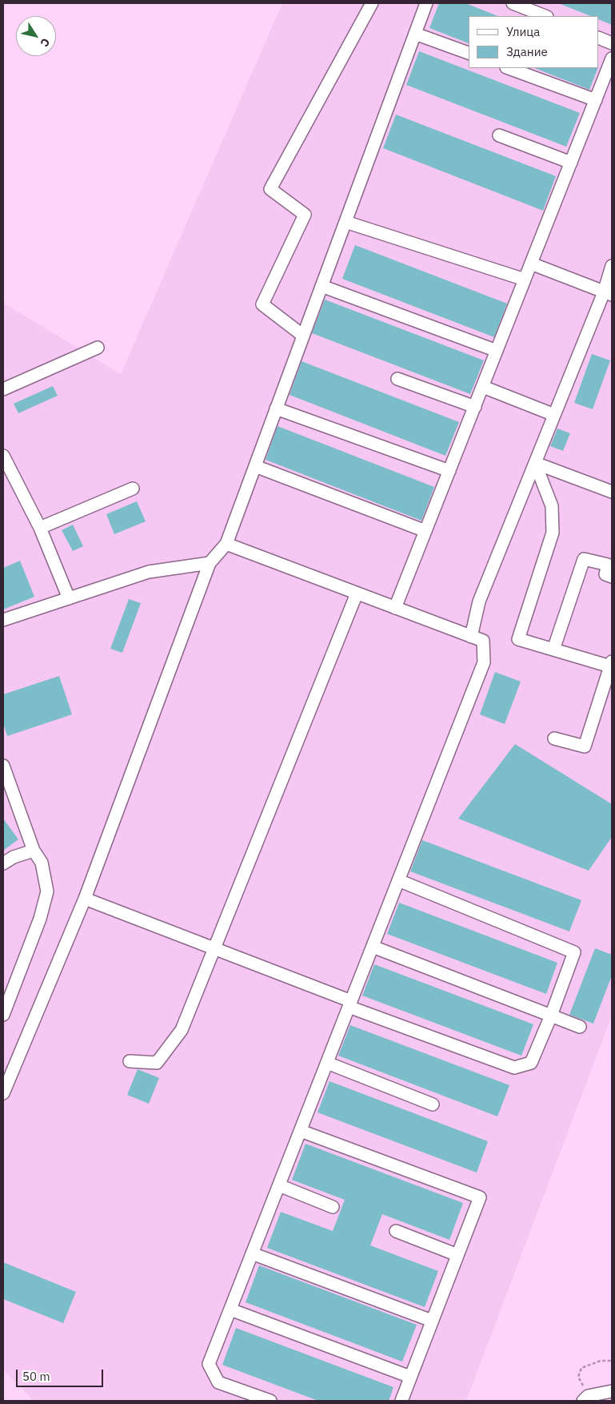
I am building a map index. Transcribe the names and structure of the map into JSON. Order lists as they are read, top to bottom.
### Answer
{
  "legend": ["Улица", "Здание"],
  "scale_bar": "50 m",
  "north": "bottom right"
}
